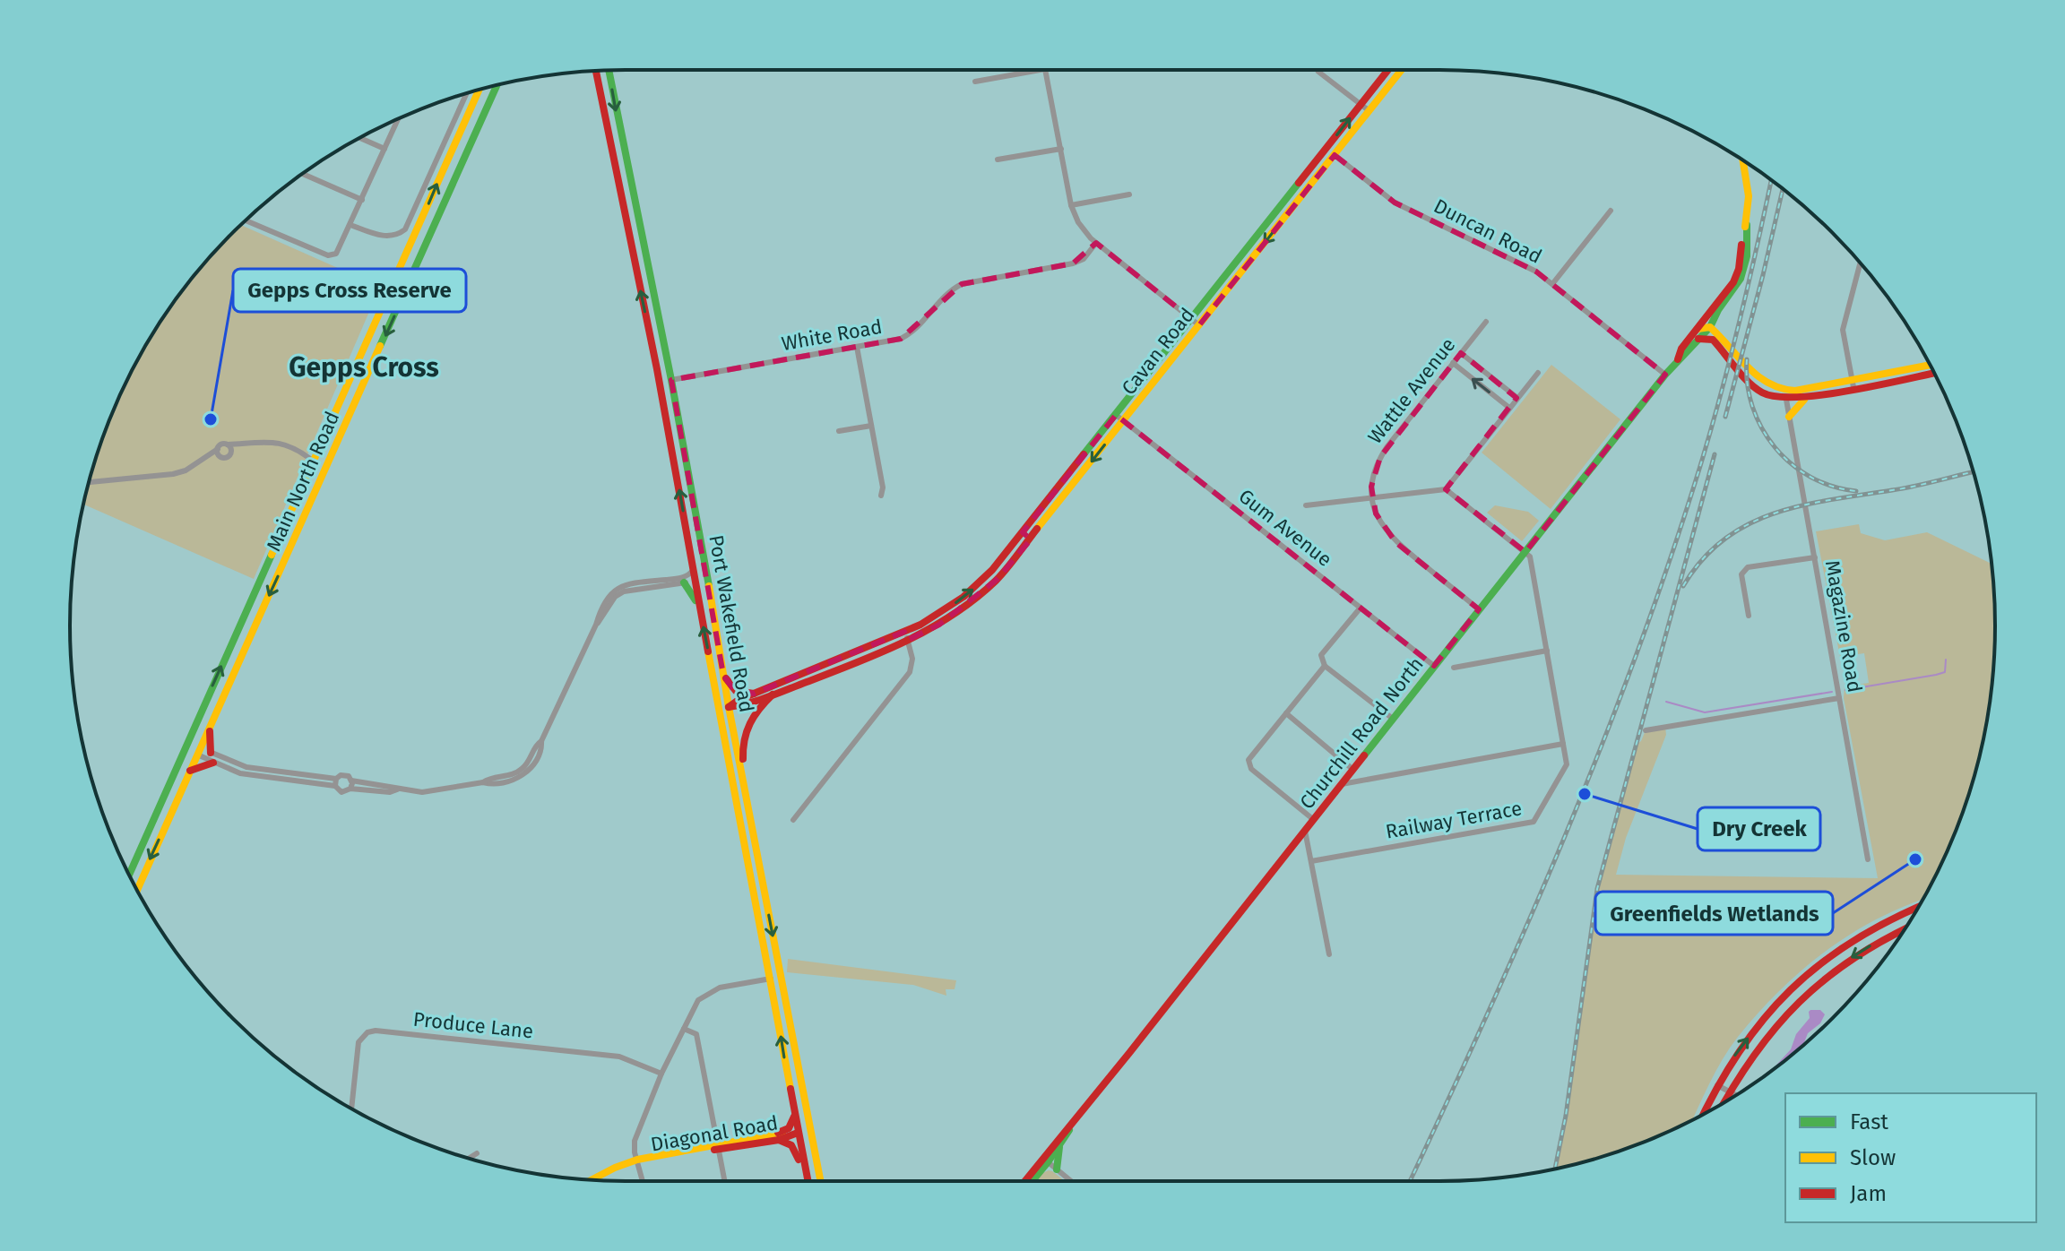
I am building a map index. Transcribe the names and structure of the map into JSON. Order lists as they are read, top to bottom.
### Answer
{
  "streets": {
    "main road": [
      "Cavan Road",
      "Main North Road",
      "Port Wakefield Road",
      "Churchill Road North",
      "Diagonal Road"
    ],
    "street": [
      "Duncan Road",
      "White Road",
      "Wattle Avenue",
      "Gum Avenue",
      "Magazine Road",
      "Railway Terrace",
      "Produce Lane"
    ]
  },
  "crossings": [
    ["Duncan Road", "Cavan Road"],
    ["Duncan Road", "Churchill Road North"],
    ["White Road", "Port Wakefield Road"],
    ["Cavan Road", "Gum Avenue"],
    ["Cavan Road", "Port Wakefield Road"],
    ["Gum Avenue", "Churchill Road North"],
    ["Port Wakefield Road", "Diagonal Road"],
    ["Churchill Road North", "Railway Terrace"]
  ],
  "districts": ["Gepps Cross"],
  "places": ["Gepps Cross Reserve", "Dry Creek", "Greenfields Wetlands"],
  "legend": ["Fast", "Slow", "Jam"]
}
